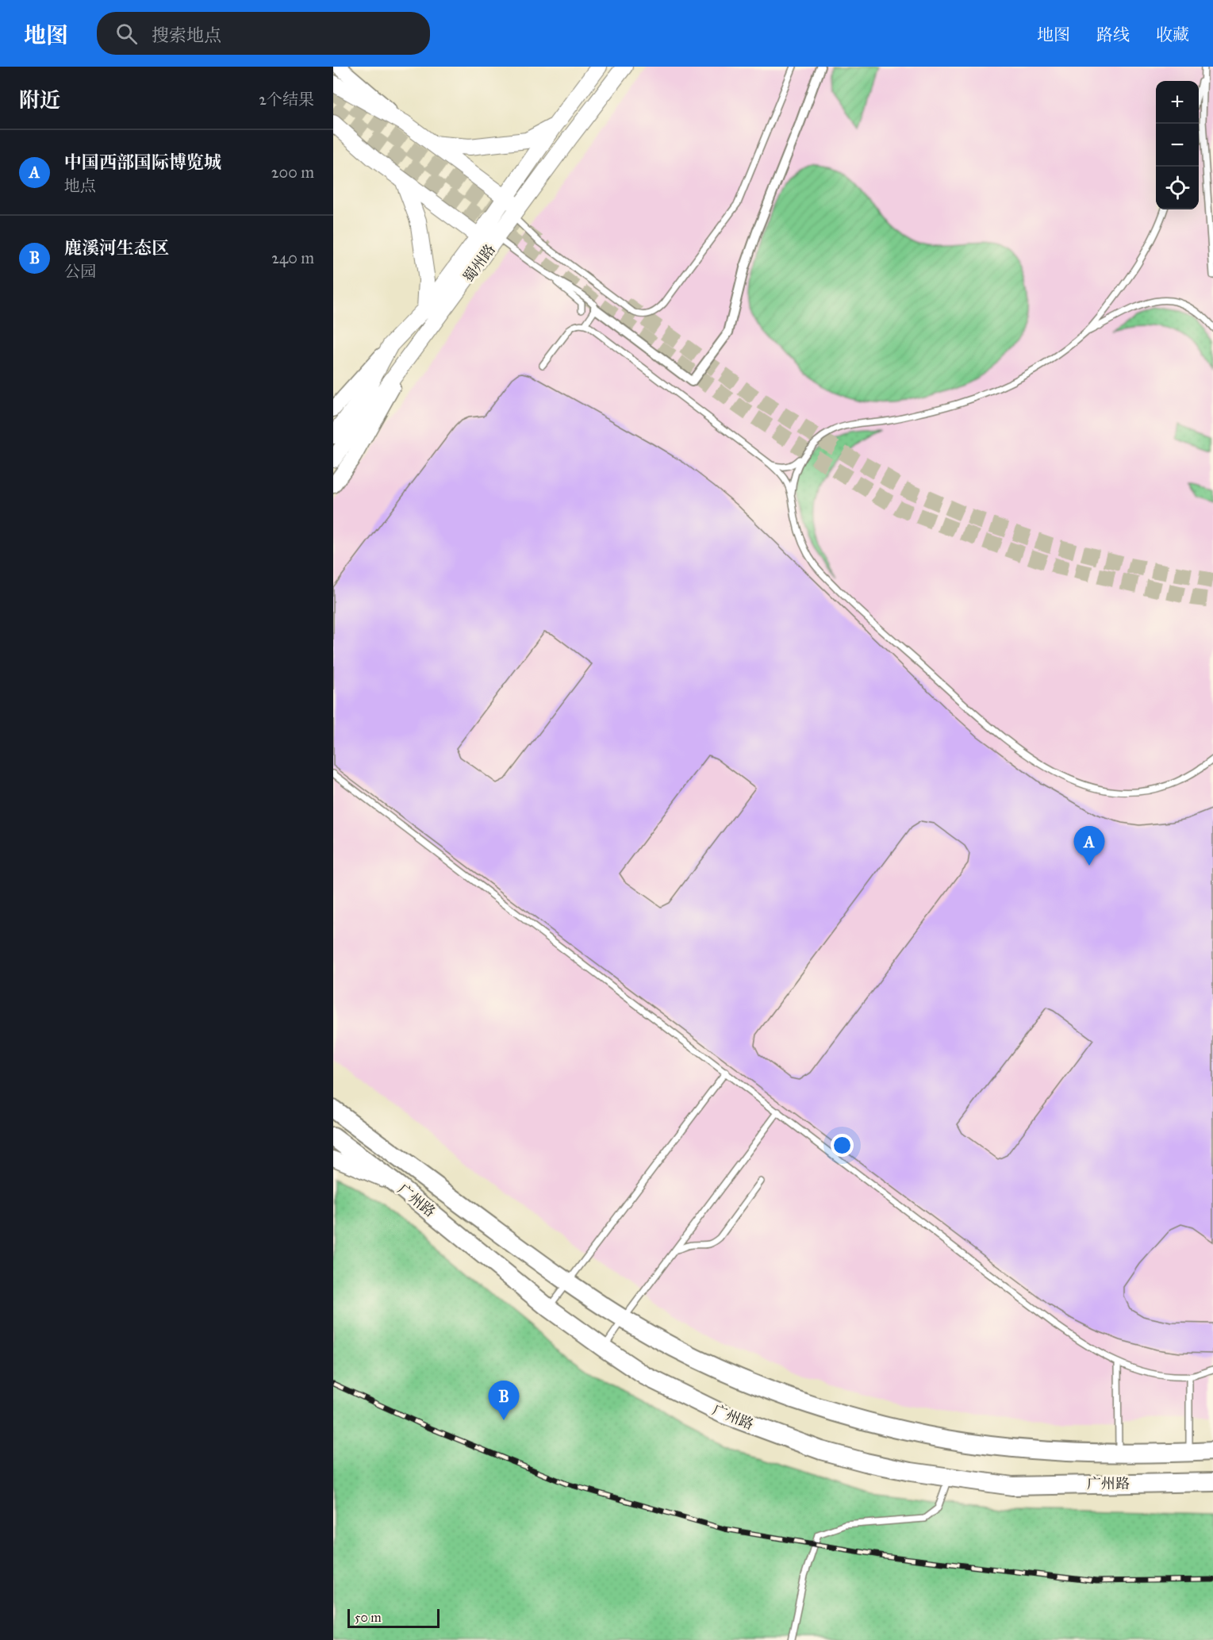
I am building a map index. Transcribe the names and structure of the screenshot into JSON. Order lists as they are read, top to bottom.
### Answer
{
  "streets": {
    "main road": ["蜀州路", "广州路"]
  },
  "scale_bar": "50 m",
  "page": {
    "header": "地图",
    "search": "搜索地点",
    "nav": ["地图", "路线", "收藏"],
    "heading": ["附近", "2个结果"],
    "map_buttons": ["+", "−"],
    "list": [
      {
        "mark": "A",
        "name": "中国西部国际博览城",
        "note": "地点",
        "value": "200 m"
      },
      {
        "mark": "B",
        "name": "鹿溪河生态区",
        "note": "公园",
        "value": "240 m"
      }
    ],
    "pins": ["A", "B"],
    "scale": "50 m"
  }
}
